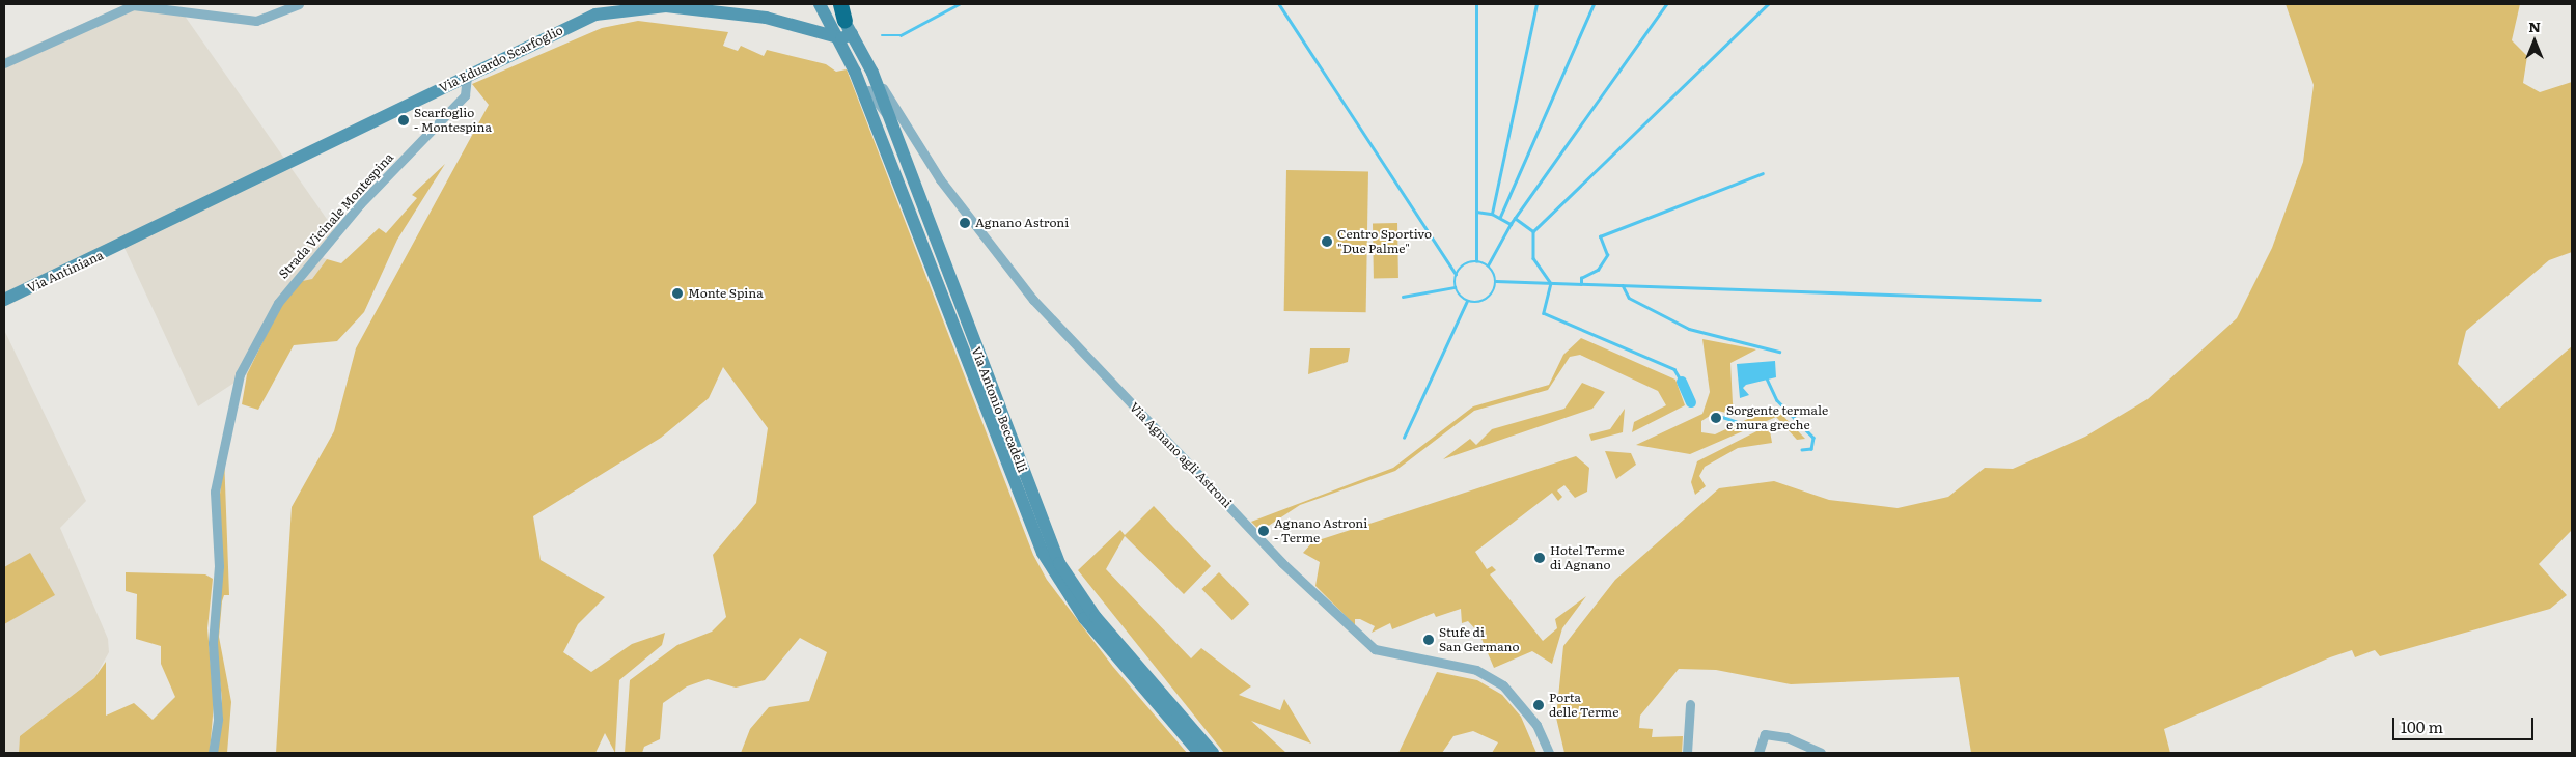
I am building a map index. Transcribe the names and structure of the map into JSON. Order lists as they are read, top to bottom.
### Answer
{
  "streets": {
    "main road": ["Via Eduardo Scarfoglio", "Via Antiniana", "Via Antonio Beccadelli"],
    "street": ["Strada Vicinale Montespina", "Via Agnano agli Astroni"]
  },
  "crossings": [
    ["Via Eduardo Scarfoglio", "Strada Vicinale Montespina"],
    ["Via Eduardo Scarfoglio", "Via Antiniana"],
    ["Via Eduardo Scarfoglio", "Via Antonio Beccadelli"],
    ["Via Antonio Beccadelli", "Via Agnano agli Astroni"]
  ],
  "places": [
    "Scarfoglio - Montespina",
    "Agnano Astroni",
    "Centro Sportivo \"Due Palme\"",
    "Monte Spina",
    "Sorgente termale e mura greche",
    "Agnano Astroni - Terme",
    "Hotel Terme di Agnano",
    "Stufe di San Germano",
    "Porta delle Terme"
  ],
  "scale_bar": "100 m",
  "north": "top"
}
